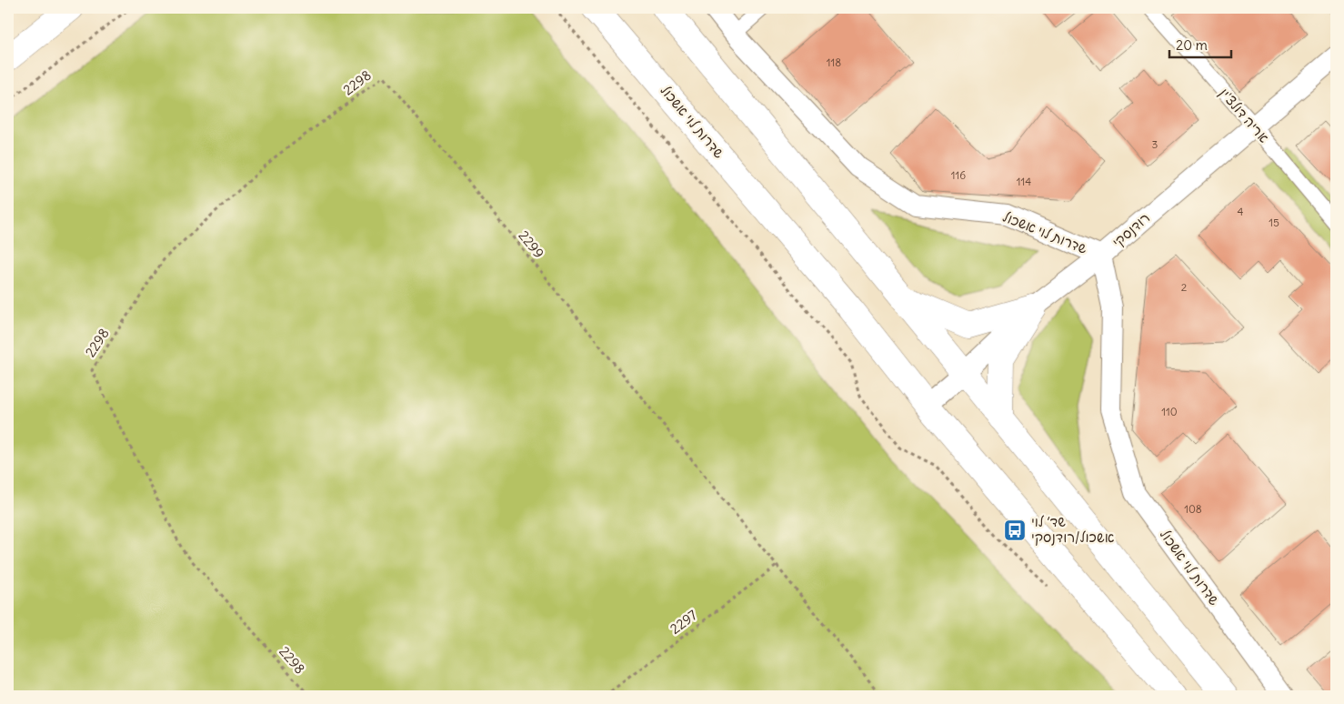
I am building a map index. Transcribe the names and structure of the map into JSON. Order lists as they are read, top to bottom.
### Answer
{
  "streets": {
    "street": ["אריה דולצ'ין", "שדרות לוי אשכול", "רודנסקי"],
    "path": ["2298", "2299", "2297"]
  },
  "crossings": [
    ["2298", "2299"],
    ["אריה דולצ'ין", "רודנסקי"],
    ["שדרות לוי אשכול", "רודנסקי"],
    ["2299", "2297"]
  ],
  "places": {
    "bus stop": ["שד׳ לוי אשכול/רודנסקי"]
  },
  "house_numbers": [
    "118",
    "3",
    "116",
    "114",
    "4",
    "15",
    "2",
    "110",
    "108"
  ],
  "scale_bar": "20 m"
}
